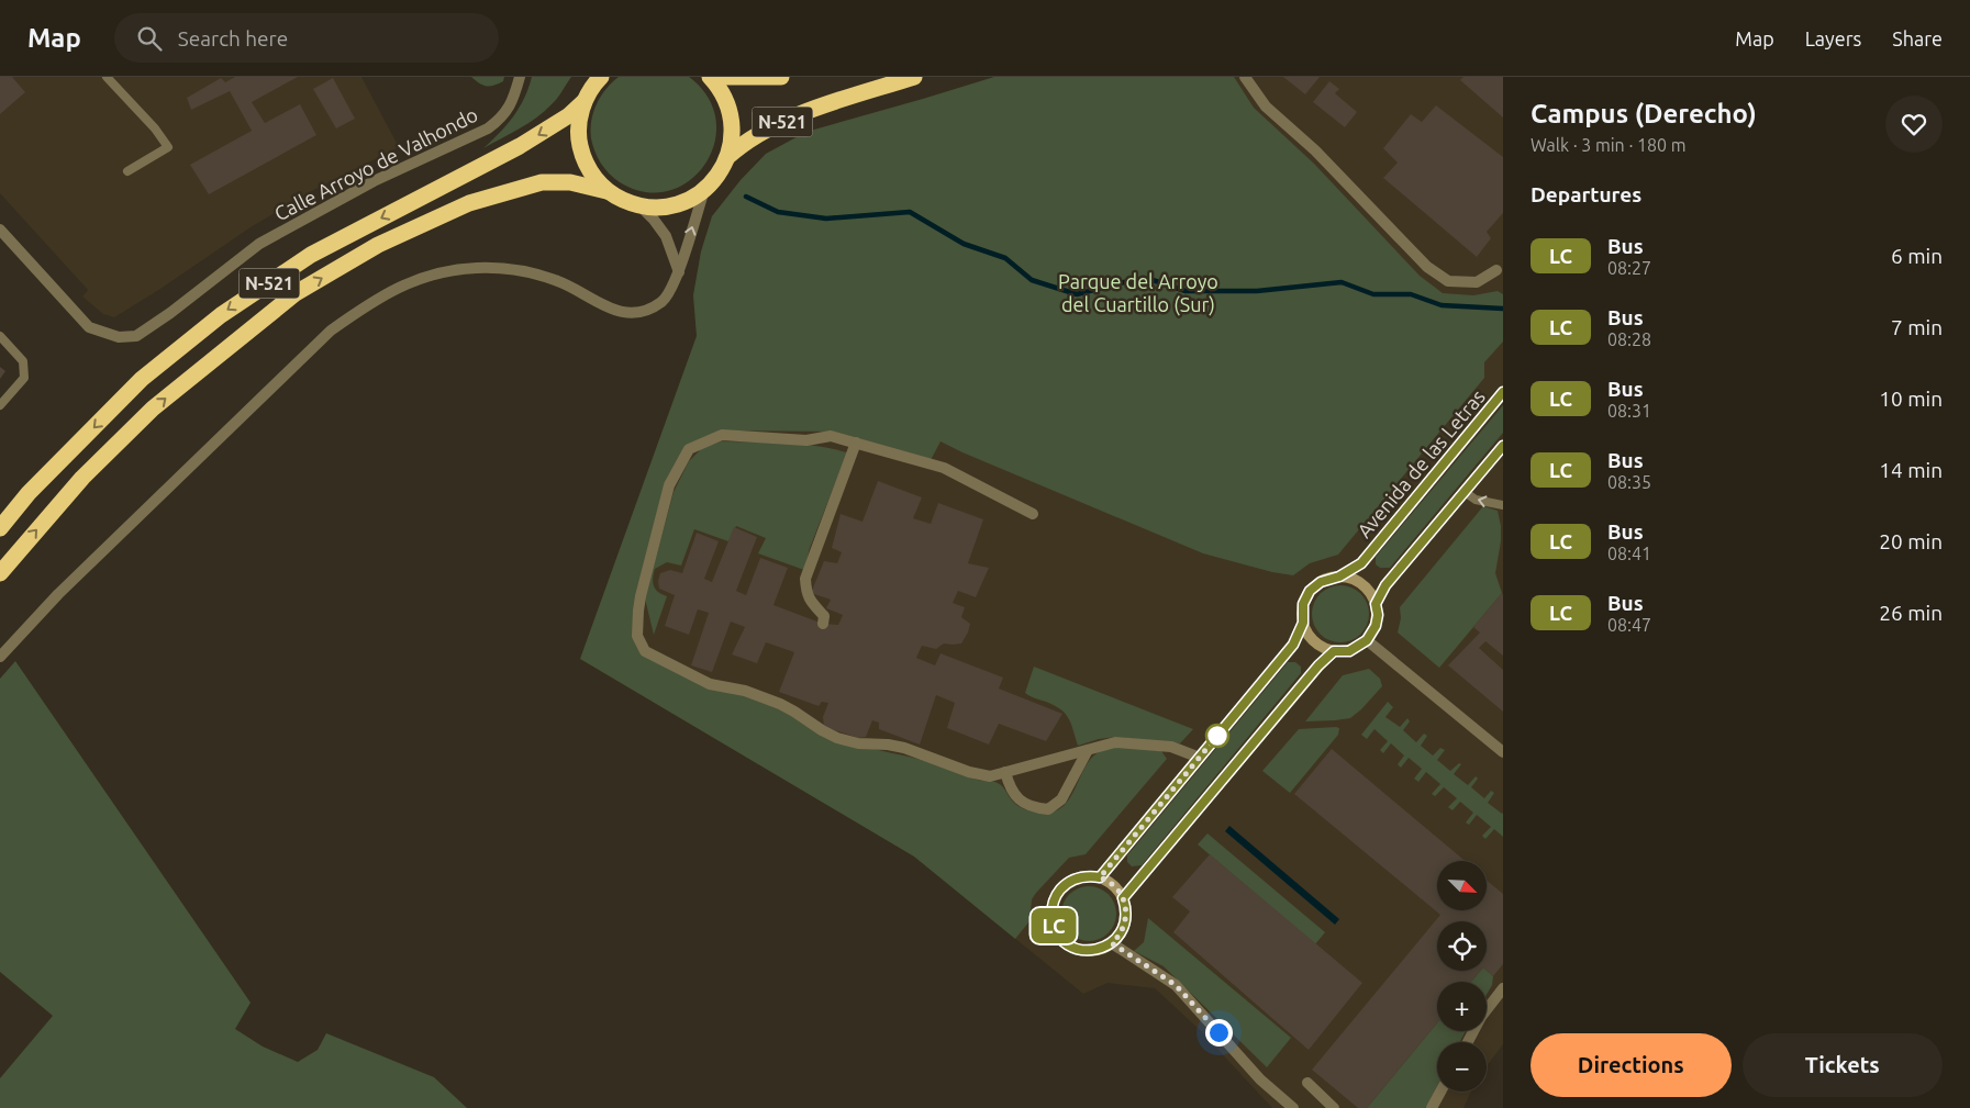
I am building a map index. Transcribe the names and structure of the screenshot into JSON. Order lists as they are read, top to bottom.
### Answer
{
  "streets": {
    "highway": ["N-521"],
    "main road": ["Avenida de las Letras"],
    "street": ["Calle Arroyo de Valhondo"]
  },
  "parks": ["Parque del Arroyo del Cuartillo (Sur)"],
  "lines": ["bus line LC"],
  "north": "bottom right",
  "page": {
    "header": "Map",
    "search": "Search here",
    "nav": ["Map", "Layers", "Share"],
    "on_map": "LC",
    "heading": [
      ["Campus (Derecho)", "Walk · 3 min · 180 m"],
      "Departures"
    ],
    "list": [
      {
        "mark": "LC",
        "name": "Bus",
        "note": "08:27",
        "value": "6 min"
      },
      {
        "mark": "LC",
        "name": "Bus",
        "note": "08:28",
        "value": "7 min"
      },
      {
        "mark": "LC",
        "name": "Bus",
        "note": "08:31",
        "value": "10 min"
      },
      {
        "mark": "LC",
        "name": "Bus",
        "note": "08:35",
        "value": "14 min"
      },
      {
        "mark": "LC",
        "name": "Bus",
        "note": "08:41",
        "value": "20 min"
      },
      {
        "mark": "LC",
        "name": "Bus",
        "note": "08:47",
        "value": "26 min"
      }
    ],
    "map_buttons": ["+", "−"],
    "buttons": ["Directions", "Tickets"]
  }
}
